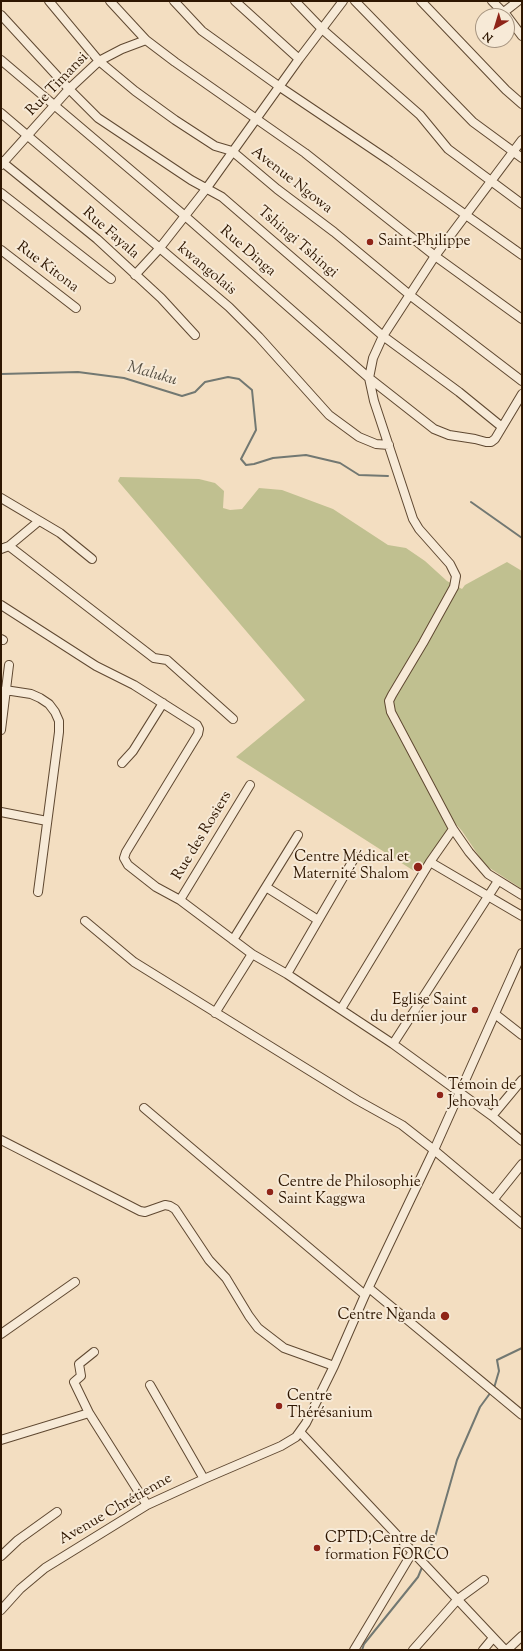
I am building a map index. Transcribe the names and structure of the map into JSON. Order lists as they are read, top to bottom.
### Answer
{
  "streets": {
    "street": [
      "Rue Timansi",
      "Avenue Ngowa",
      "Rue Fayala",
      "Tshingi Tshingi",
      "Rue Dinga",
      "Rue Kitona",
      "kwangolais",
      "Rue des Rosiers",
      "Avenue Chrétienne"
    ]
  },
  "crossings": [
    ["Rue Timansi", "Avenue Ngowa"],
    ["Rue Timansi", "Rue Fayala"],
    ["Rue Timansi", "Tshingi Tshingi"],
    ["Rue Timansi", "Rue Dinga"],
    ["Rue Timansi", "kwangolais"],
    ["Tshingi Tshingi", "Rue Dinga"]
  ],
  "water": ["Maluku"],
  "places": [
    "Saint-Philippe",
    "Centre Médical et Maternité Shalom",
    "Eglise Saint du dernier jour",
    "Témoin de Jehovah",
    "Centre de Philosophie Saint Kaggwa",
    "Centre Nganda",
    "Centre Thérésanium",
    "CPTD;Centre de formation FORCO"
  ],
  "north": "bottom left"
}
